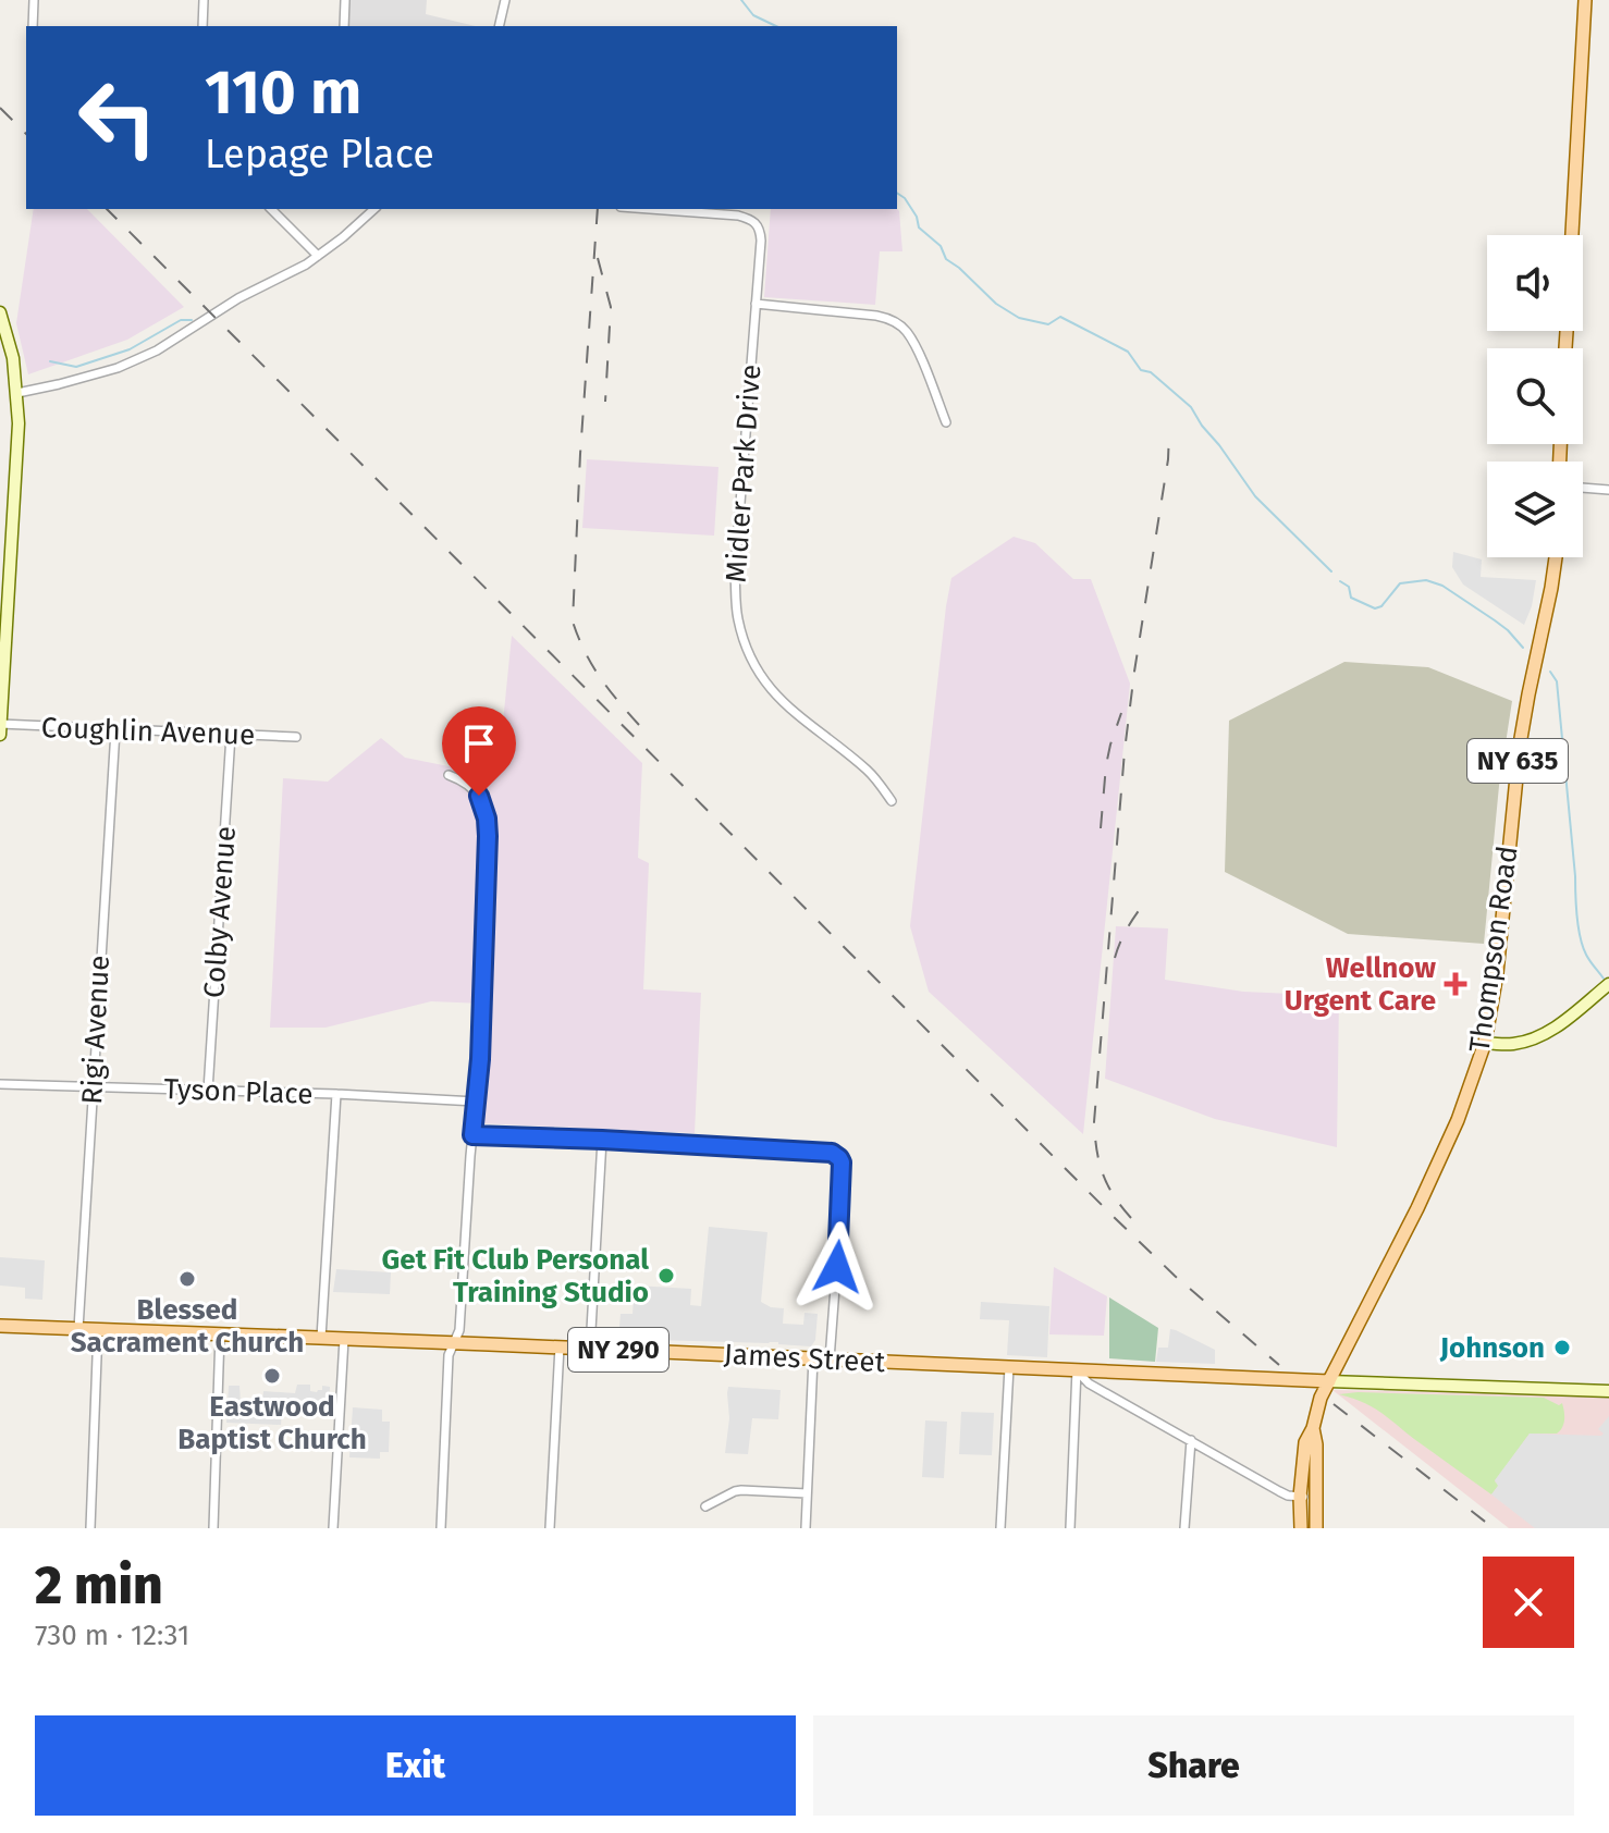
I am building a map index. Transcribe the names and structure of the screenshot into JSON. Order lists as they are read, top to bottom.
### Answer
{
  "streets": {
    "main road": [
      "NY 635",
      "Thompson Road",
      "NY 290",
      "James Street"
    ],
    "street": [
      "Midler Park Drive",
      "Coughlin Avenue",
      "Colby Avenue",
      "Rigi Avenue",
      "Tyson Place"
    ]
  },
  "crossings": [
    ["Coughlin Avenue", "Colby Avenue"],
    ["Coughlin Avenue", "Rigi Avenue"],
    ["Colby Avenue", "Tyson Place"],
    ["Thompson Road", "James Street"],
    ["Rigi Avenue", "Tyson Place"],
    ["Rigi Avenue", "James Street"]
  ],
  "places": {
    "health": ["Wellnow Urgent Care"],
    "other": [
      "Get Fit Club Personal Training Studio",
      "Blessed Sacrament Church",
      "Johnson",
      "Eastwood Baptist Church"
    ]
  },
  "page": {
    "turn": ["110 m", "Lepage Place"],
    "heading": ["2 min", "730 m · 12:31"],
    "buttons": ["Exit", "Share"]
  }
}
